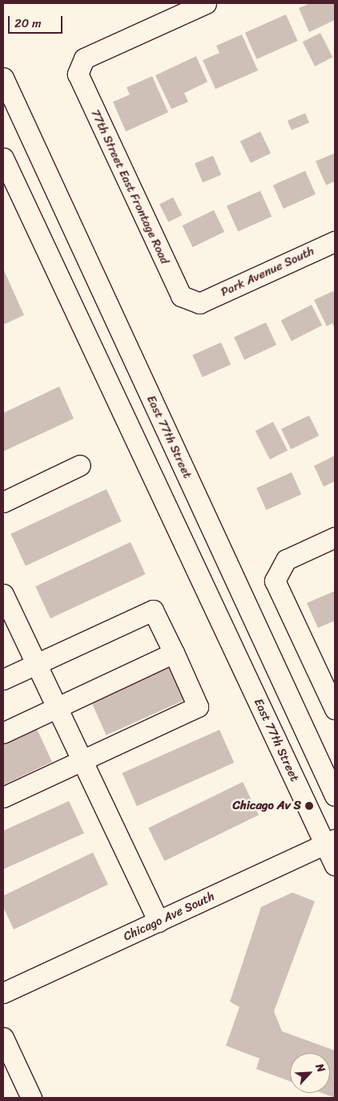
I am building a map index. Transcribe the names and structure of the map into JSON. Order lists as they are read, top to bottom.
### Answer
{
  "streets": {
    "street": [
      "77th Street East Frontage Road",
      "Park Avenue South",
      "East 77th Street",
      "Chicago Ave South"
    ]
  },
  "crossings": [
    ["77th Street East Frontage Road", "Park Avenue South"],
    ["East 77th Street", "Chicago Ave South"]
  ],
  "places": ["Chicago Av S"],
  "scale_bar": "20 m",
  "north": "top right"
}
